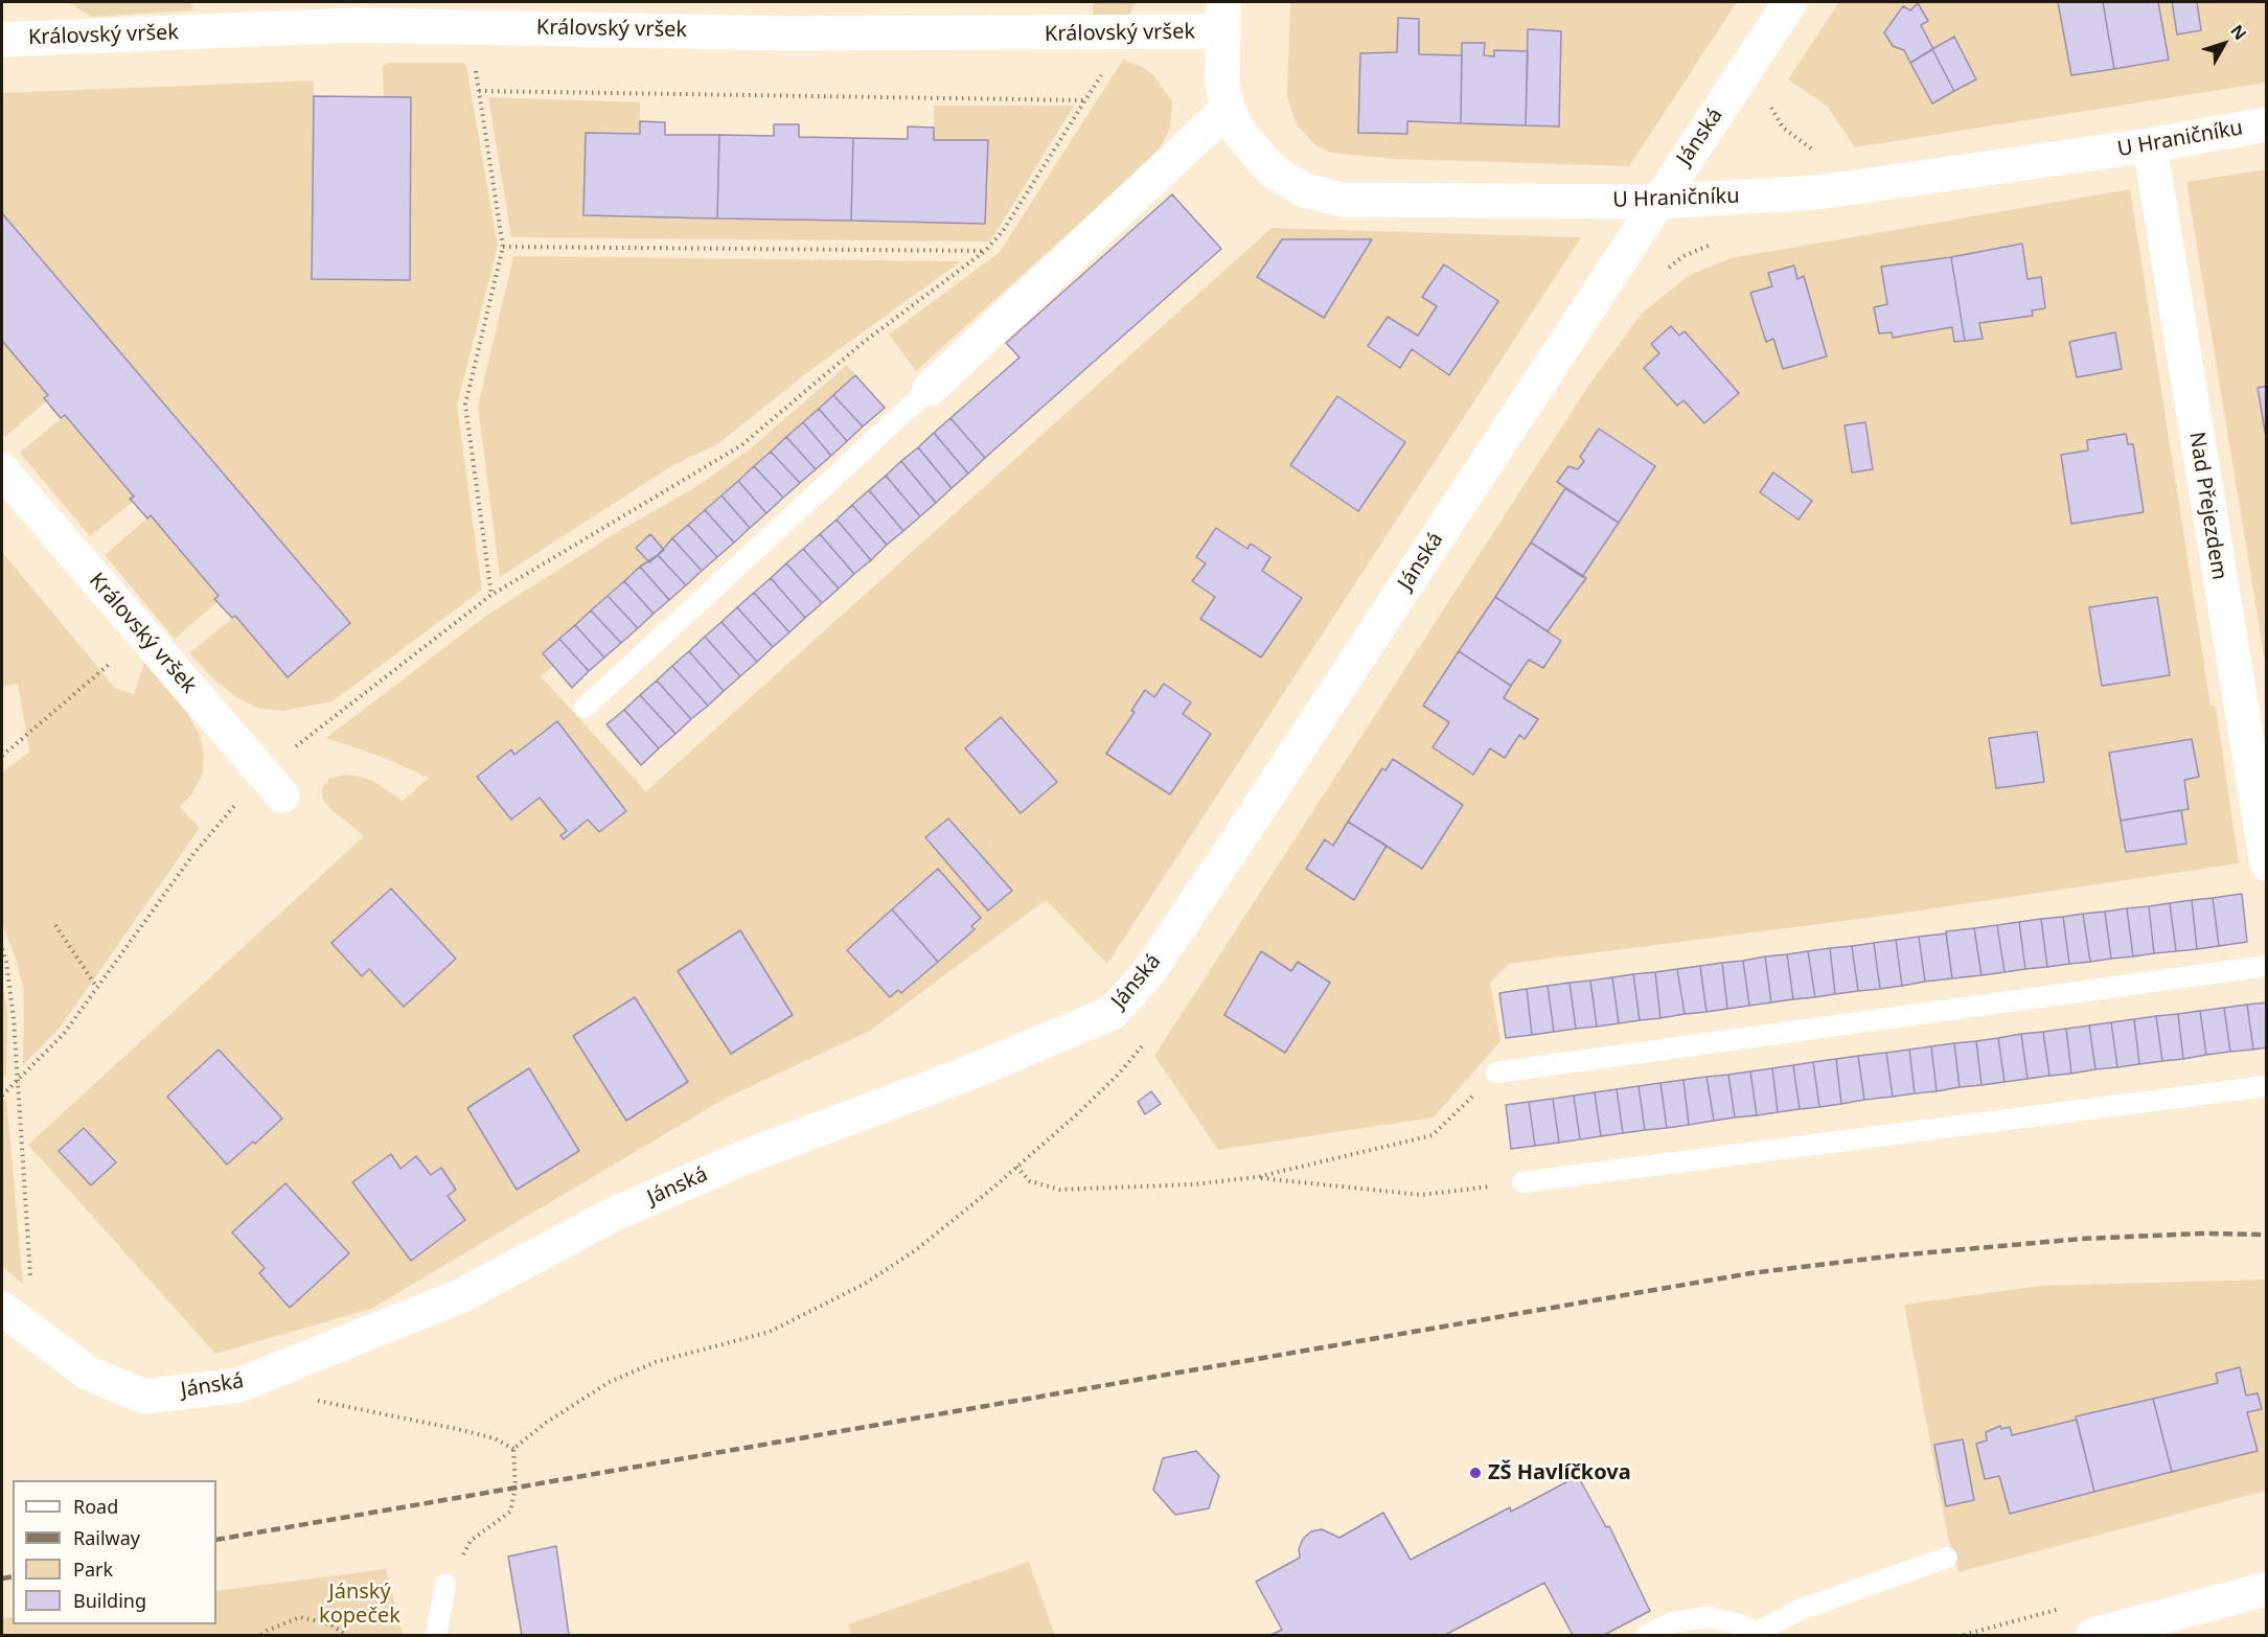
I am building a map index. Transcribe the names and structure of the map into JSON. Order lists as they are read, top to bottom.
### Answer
{
  "streets": {
    "street": [
      "Královský vršek",
      "Jánská",
      "U Hraničníku",
      "Nad Přejezdem"
    ]
  },
  "crossings": [
    ["Královský vršek", "U Hraničníku"],
    ["Jánská", "U Hraničníku"],
    ["U Hraničníku", "Nad Přejezdem"]
  ],
  "parks": ["Jánský kopeček"],
  "places": ["ZŠ Havlíčkova"],
  "legend": [
    "Road",
    "Railway",
    "Park",
    "Building"
  ],
  "north": "top right"
}
